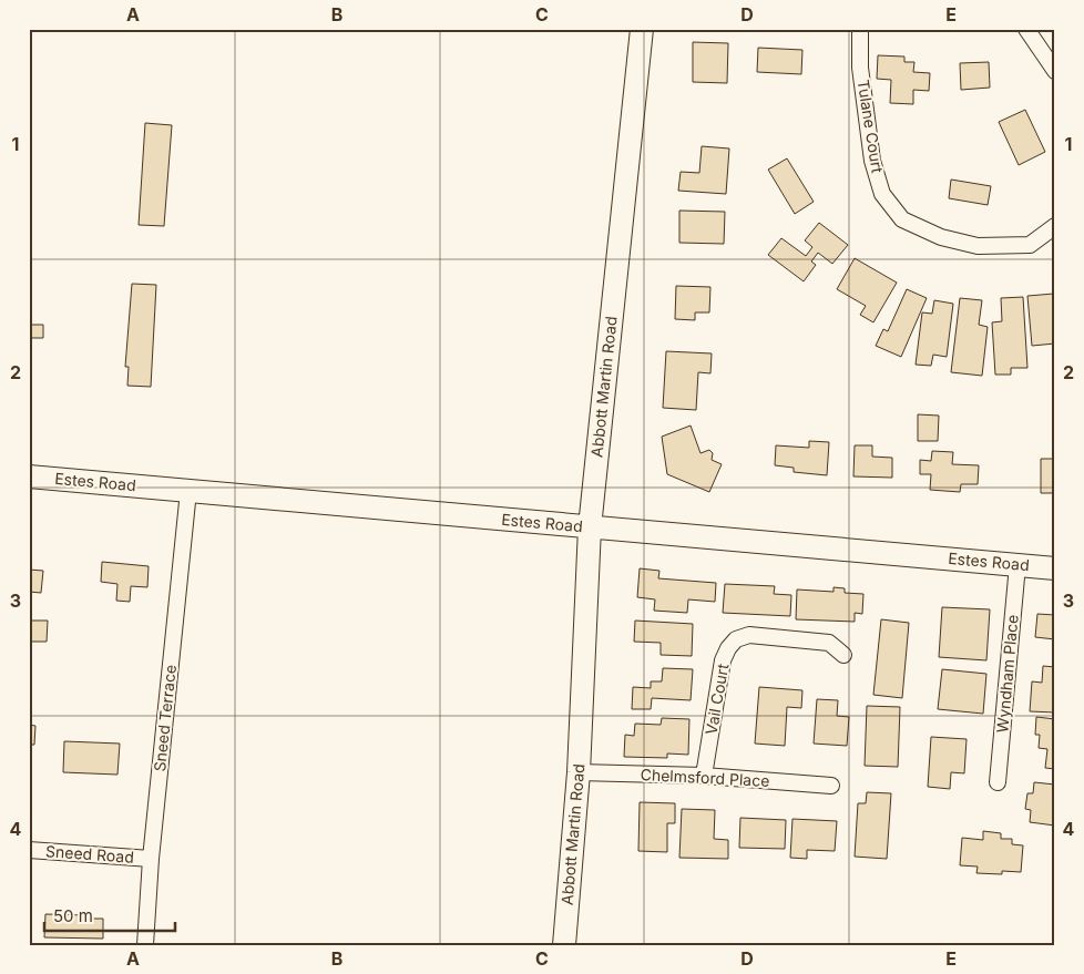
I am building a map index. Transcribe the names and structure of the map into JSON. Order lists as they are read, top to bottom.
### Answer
{
  "streets": {
    "main road": ["Abbott Martin Road", "Estes Road"],
    "street": [
      "Tulane Court",
      "Wyndham Place",
      "Vail Court",
      "Sneed Terrace",
      "Chelmsford Place",
      "Sneed Road"
    ]
  },
  "crossings": [
    ["Abbott Martin Road", "Estes Road"],
    ["Abbott Martin Road", "Chelmsford Place"],
    ["Estes Road", "Wyndham Place"],
    ["Estes Road", "Sneed Terrace"],
    ["Vail Court", "Chelmsford Place"],
    ["Sneed Terrace", "Sneed Road"]
  ],
  "scale_bar": "50 m",
  "grid": {
    "columns": [
      "A",
      "B",
      "C",
      "D",
      "E"
    ],
    "rows": [
      "1",
      "2",
      "3",
      "4"
    ]
  }
}
